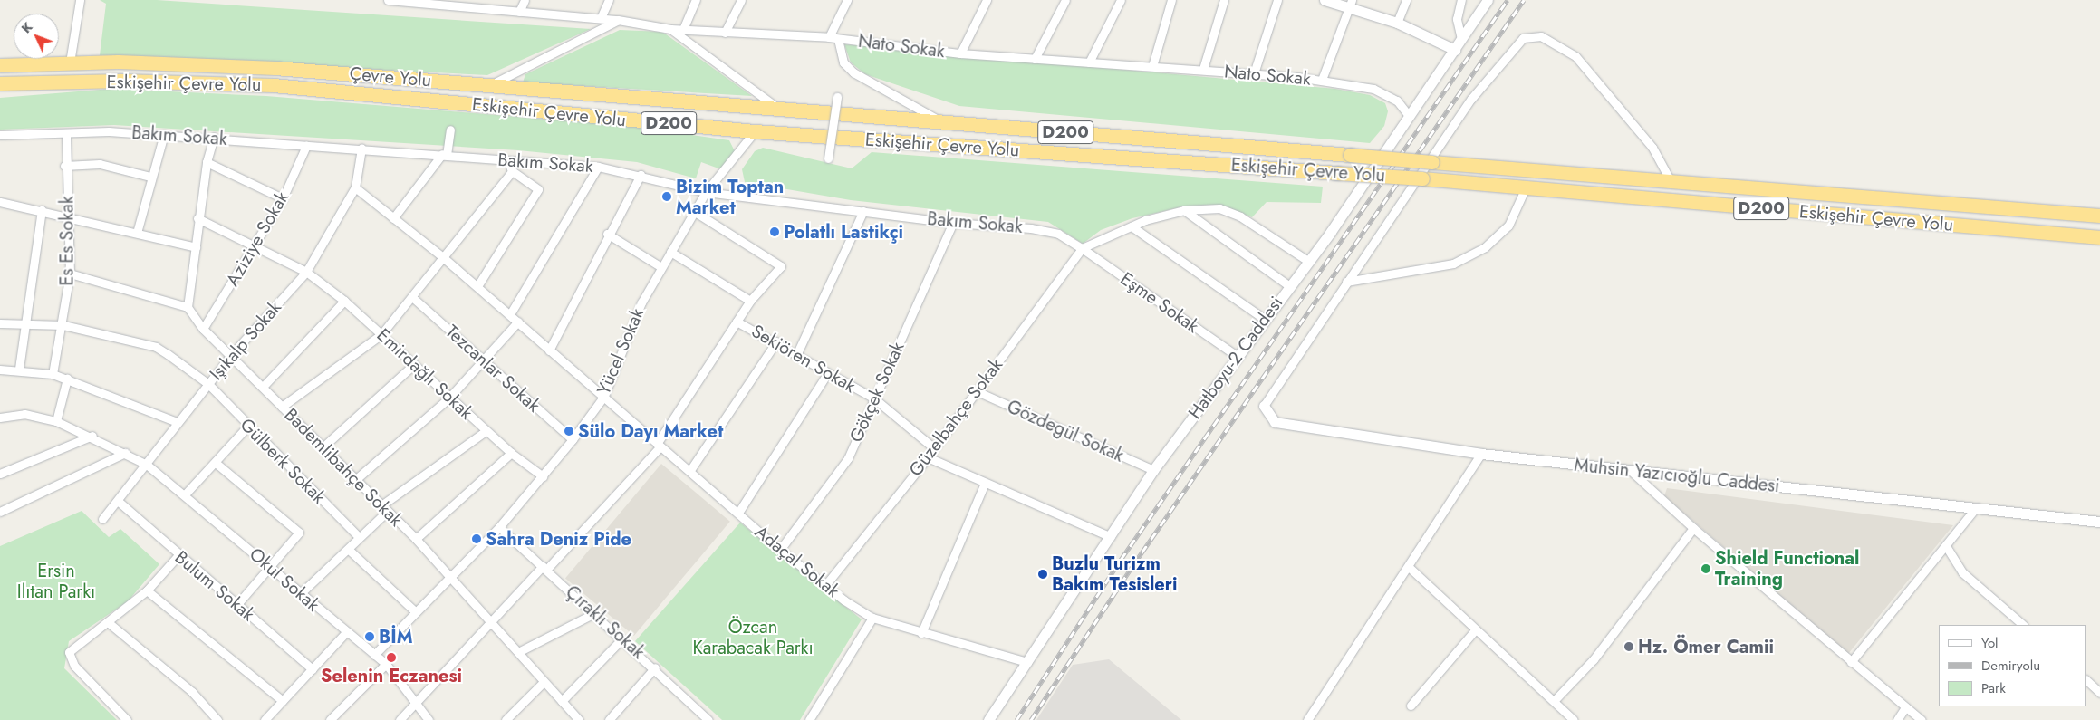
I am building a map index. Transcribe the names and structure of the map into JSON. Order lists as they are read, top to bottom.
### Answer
{
  "streets": {
    "highway": ["Çevre Yolu", "Eskişehir Çevre Yolu", "D200"],
    "street": [
      "Nato Sokak",
      "Bakım Sokak",
      "Aziziye Sokak",
      "Es Es Sokak",
      "Eşme Sokak",
      "Işıkalp Sokak",
      "Yücel Sokak",
      "Hatboyu-2 Caddesi",
      "Sekiören Sokak",
      "Tezcanlar Sokak",
      "Emirdağlı Sokak",
      "Gökçek Sokak",
      "Güzelbahçe Sokak",
      "Gözdegül Sokak",
      "Gülberk Sokak",
      "Bademlibahçe Sokak",
      "Muhsin Yazıcıoğlu Caddesi",
      "Adaçal Sokak",
      "Okul Sokak",
      "Bulum Sokak",
      "Çıraklı Sokak"
    ]
  },
  "crossings": [
    ["Nato Sokak", "Hatboyu-2 Caddesi"],
    ["Çevre Yolu", "Eskişehir Çevre Yolu"],
    ["Eskişehir Çevre Yolu", "Yücel Sokak"],
    ["Bakım Sokak", "Aziziye Sokak"],
    ["Bakım Sokak", "Es Es Sokak"],
    ["Bakım Sokak", "Eşme Sokak"],
    ["Bakım Sokak", "Işıkalp Sokak"],
    ["Bakım Sokak", "Yücel Sokak"],
    ["Bakım Sokak", "Gökçek Sokak"],
    ["Bakım Sokak", "Güzelbahçe Sokak"],
    ["Aziziye Sokak", "Emirdağlı Sokak"],
    ["Aziziye Sokak", "Bademlibahçe Sokak"],
    ["Es Es Sokak", "Gülberk Sokak"],
    ["Eşme Sokak", "Hatboyu-2 Caddesi"],
    ["Eşme Sokak", "Güzelbahçe Sokak"],
    ["Işıkalp Sokak", "Emirdağlı Sokak"],
    ["Işıkalp Sokak", "Gülberk Sokak"],
    ["Işıkalp Sokak", "Bademlibahçe Sokak"],
    ["Işıkalp Sokak", "Adaçal Sokak"],
    ["Işıkalp Sokak", "Okul Sokak"],
    ["Işıkalp Sokak", "Bulum Sokak"],
    ["Yücel Sokak", "Tezcanlar Sokak"],
    ["Yücel Sokak", "Emirdağlı Sokak"],
    ["Yücel Sokak", "Bademlibahçe Sokak"],
    ["Yücel Sokak", "Adaçal Sokak"],
    ["Yücel Sokak", "Okul Sokak"],
    ["Yücel Sokak", "Çıraklı Sokak"],
    ["Hatboyu-2 Caddesi", "Gözdegül Sokak"],
    ["Hatboyu-2 Caddesi", "Adaçal Sokak"],
    ["Sekiören Sokak", "Gökçek Sokak"],
    ["Sekiören Sokak", "Güzelbahçe Sokak"],
    ["Gökçek Sokak", "Adaçal Sokak"],
    ["Güzelbahçe Sokak", "Gözdegül Sokak"],
    ["Güzelbahçe Sokak", "Adaçal Sokak"]
  ],
  "parks": ["Ersin Ilıtan Parkı", "Özcan Karabacak Parkı"],
  "places": [
    "Bizim Toptan Market",
    "Polatlı Lastikçi",
    "Sülo Dayı Market",
    "Sahra Deniz Pide",
    "Shield Functional Training",
    "Buzlu Turizm Bakım Tesisleri",
    "BİM",
    "Hz. Ömer Camii",
    "Selenin Eczanesi"
  ],
  "legend": ["Yol", "Demiryolu", "Park"],
  "north": "top left"
}
